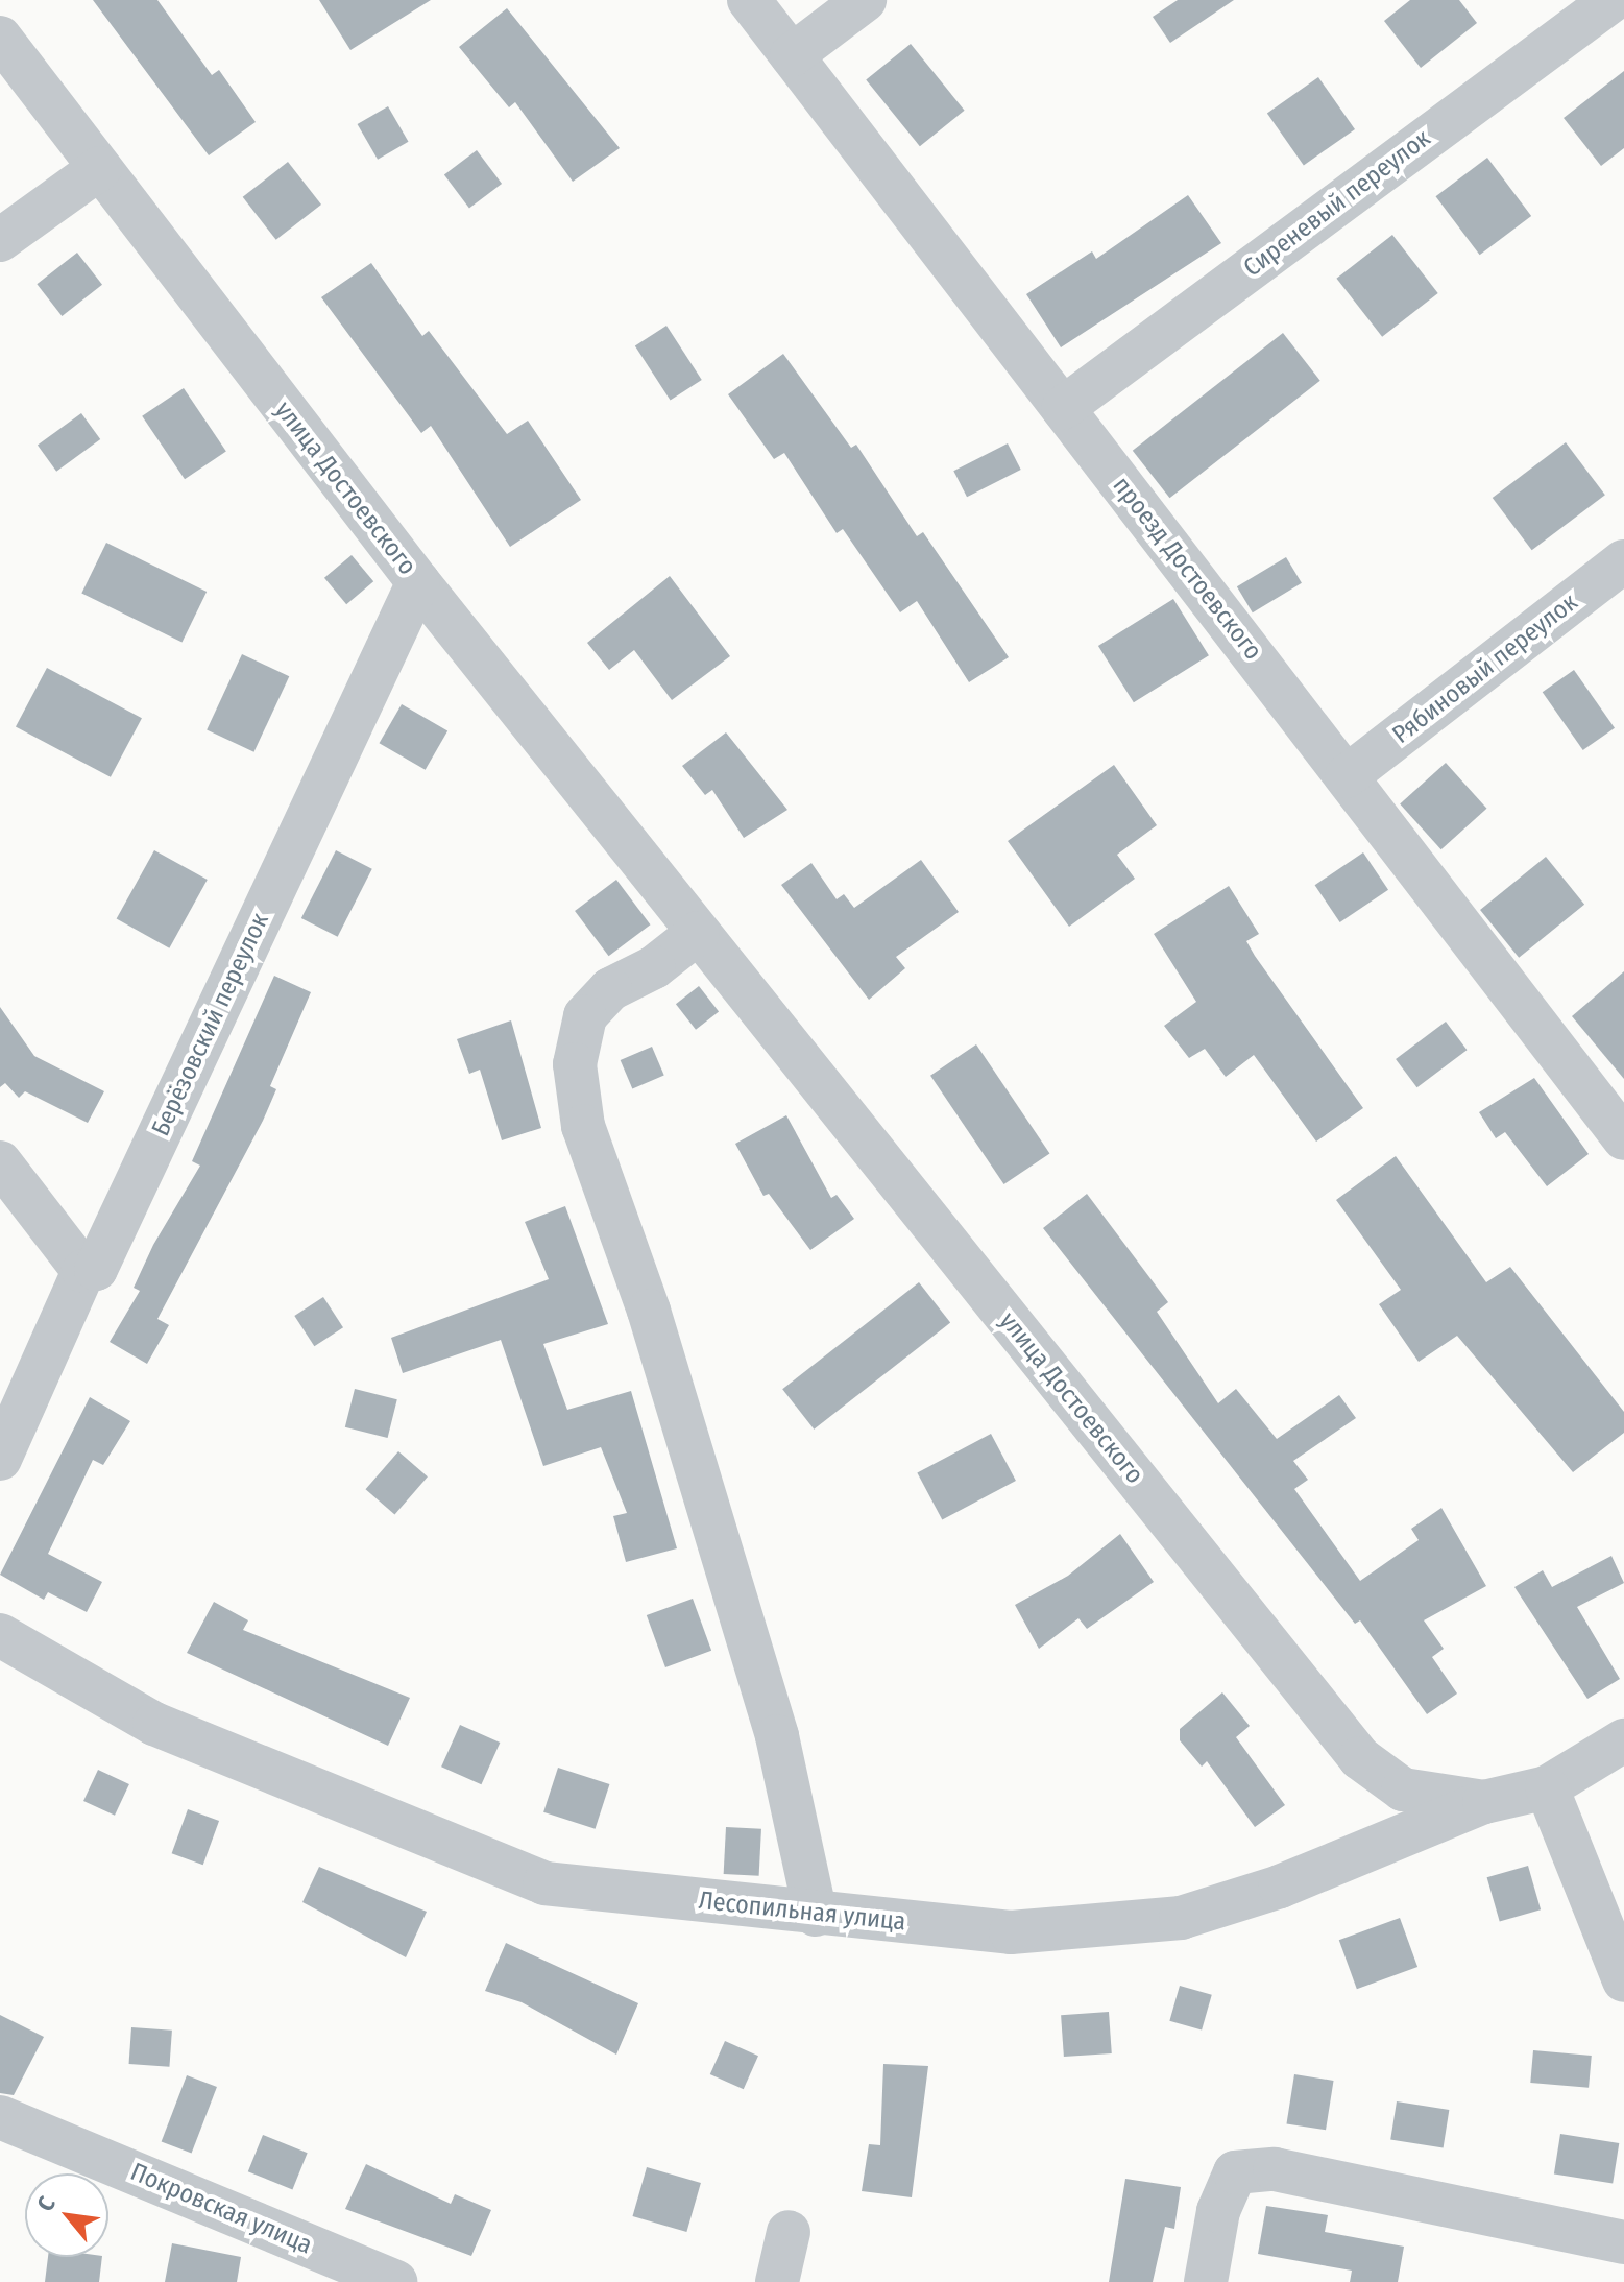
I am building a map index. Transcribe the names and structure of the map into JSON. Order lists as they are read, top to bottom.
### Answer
{
  "streets": {
    "street": [
      "Сиреневый переулок",
      "улица Достоевского",
      "проезд Достоевского",
      "Рябиновый переулок",
      "Берёзовский переулок",
      "Лесопильная улица",
      "Покровская улица"
    ]
  },
  "crossings": [
    ["Сиреневый переулок", "проезд Достоевского"],
    ["улица Достоевского", "Берёзовский переулок"],
    ["улица Достоевского", "Лесопильная улица"],
    ["проезд Достоевского", "Рябиновый переулок"]
  ],
  "north": "top left"
}
